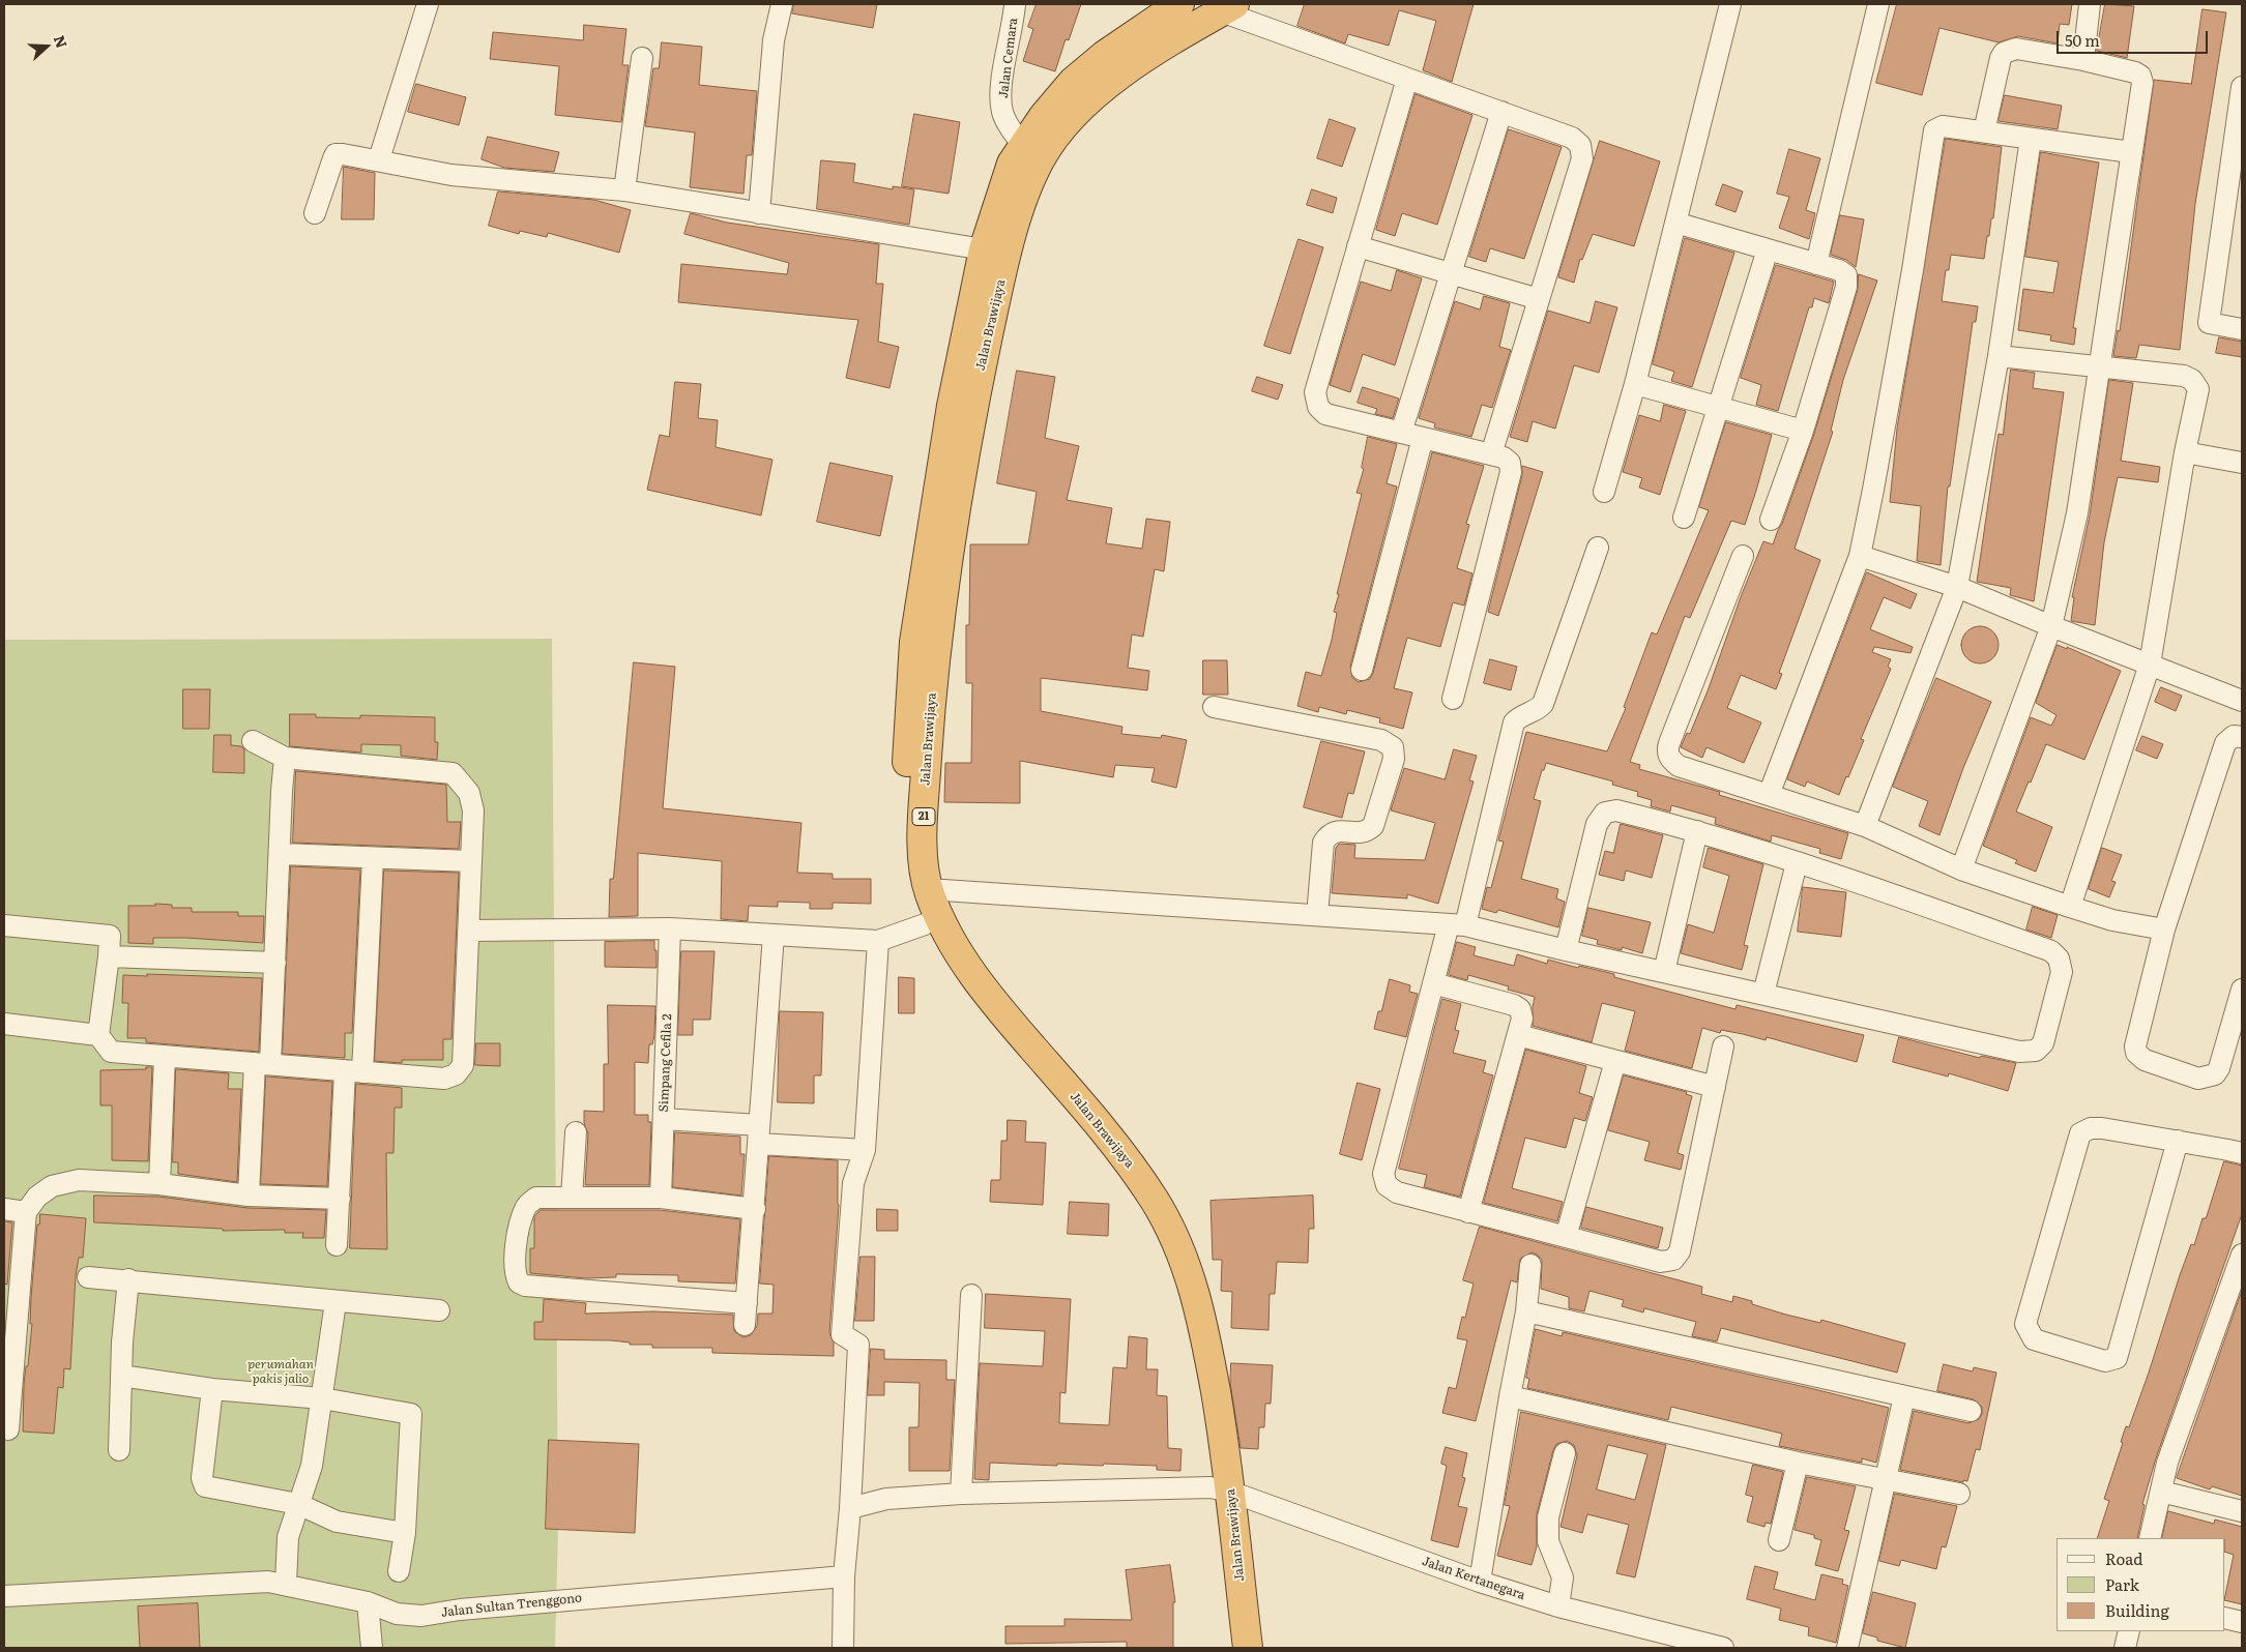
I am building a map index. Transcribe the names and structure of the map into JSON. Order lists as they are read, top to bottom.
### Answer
{
  "streets": {
    "highway": ["Jalan Brawijaya", "21"],
    "street": [
      "Jalan Cemara",
      "Simpang Cefila 2",
      "Jalan Kertanegara",
      "Jalan Sultan Trenggono"
    ]
  },
  "crossings": [
    ["Jalan Cemara", "Jalan Brawijaya"],
    ["Jalan Brawijaya", "Jalan Kertanegara"]
  ],
  "parks": ["perumahan pakis jalio"],
  "legend": ["Road", "Park", "Building"],
  "scale_bar": "50 m",
  "north": "right"
}
